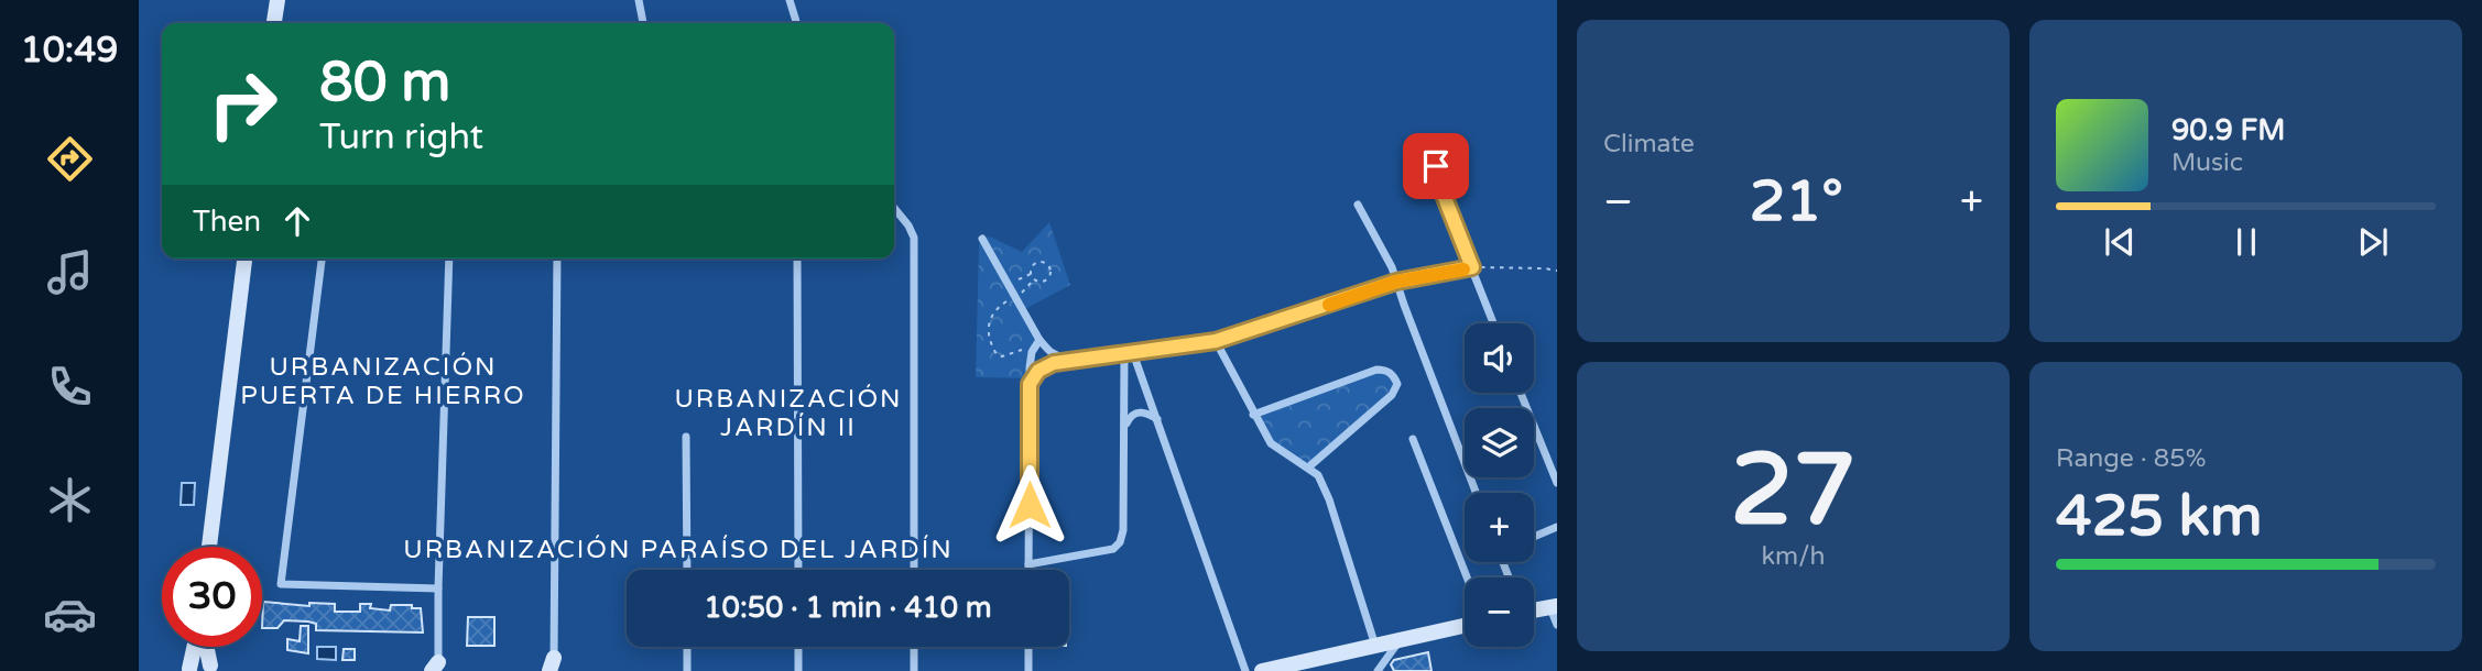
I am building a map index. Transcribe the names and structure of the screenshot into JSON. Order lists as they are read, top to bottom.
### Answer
{
  "districts": ["URBANIZACIÓN PUERTA DE HIERRO", "URBANIZACIÓN JARDÍN II", "URBANIZACIÓN PARAÍSO DEL JARDÍN"],
  "page": {
    "tabs": "10:49",
    "tile": [
      "Climate",
      ["27", "km/h"],
      ["Range · 85%", "425 km"]
    ],
    "turn": ["80 m", "Turn right"],
    "song": ["90.9 FM", "Music"],
    "heat": ["−", "21°", "+"],
    "then": "Then",
    "map_buttons": ["+", "−"],
    "limit": "30",
    "trip": "10:50 · 1 min · 410 m"
  }
}
